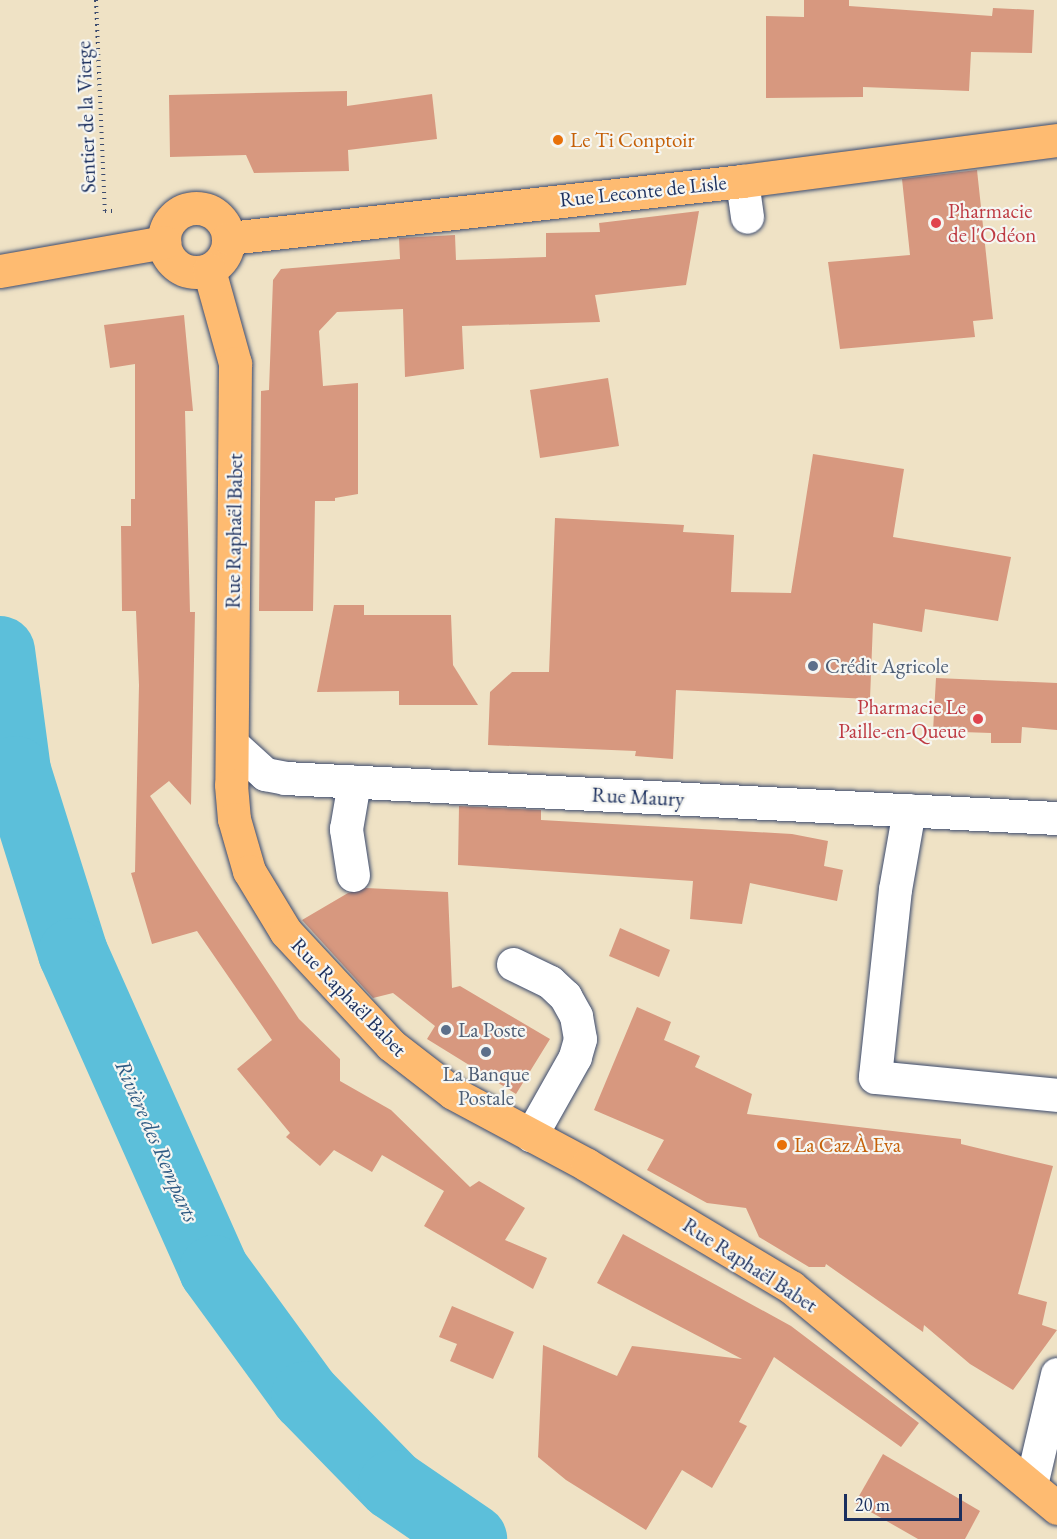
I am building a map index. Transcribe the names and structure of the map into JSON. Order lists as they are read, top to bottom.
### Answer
{
  "streets": {
    "main road": ["Rue Leconte de Lisle", "Rue Raphaël Babet"],
    "street": ["Rue Maury"],
    "path": ["Sentier de la Vierge"]
  },
  "crossings": [
    ["Sentier de la Vierge", "Rue Leconte de Lisle"],
    ["Sentier de la Vierge", "Rue Raphaël Babet"],
    ["Rue Leconte de Lisle", "Rue Raphaël Babet"],
    ["Rue Raphaël Babet", "Rue Maury"]
  ],
  "water": ["Rivière des Remparts"],
  "places": [
    "Le Ti Conptoir",
    "Pharmacie de l'Odéon",
    "Crédit Agricole",
    "Pharmacie Le Paille-en-Queue",
    "La Poste",
    "La Banque Postale",
    "La Caz À Eva"
  ],
  "scale_bar": "20 m"
}
